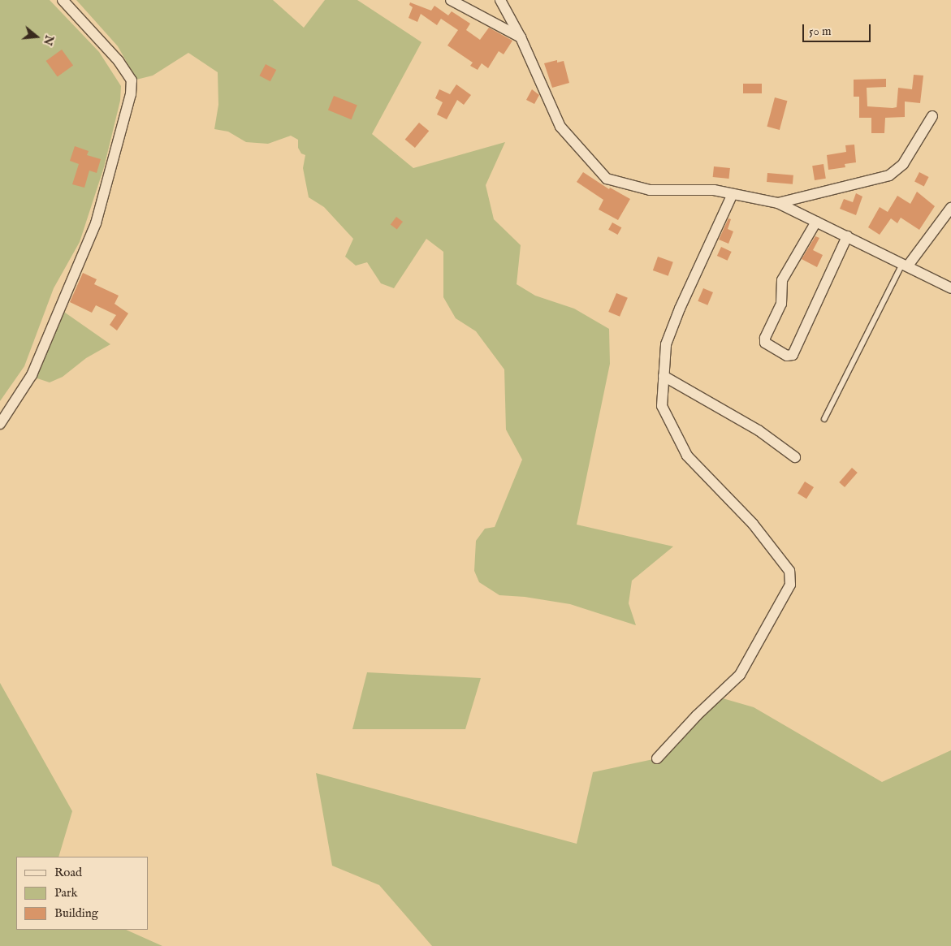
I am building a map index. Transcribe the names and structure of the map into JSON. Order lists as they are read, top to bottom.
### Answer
{
  "legend": ["Road", "Park", "Building"],
  "scale_bar": "50 m",
  "north": "right"
}
